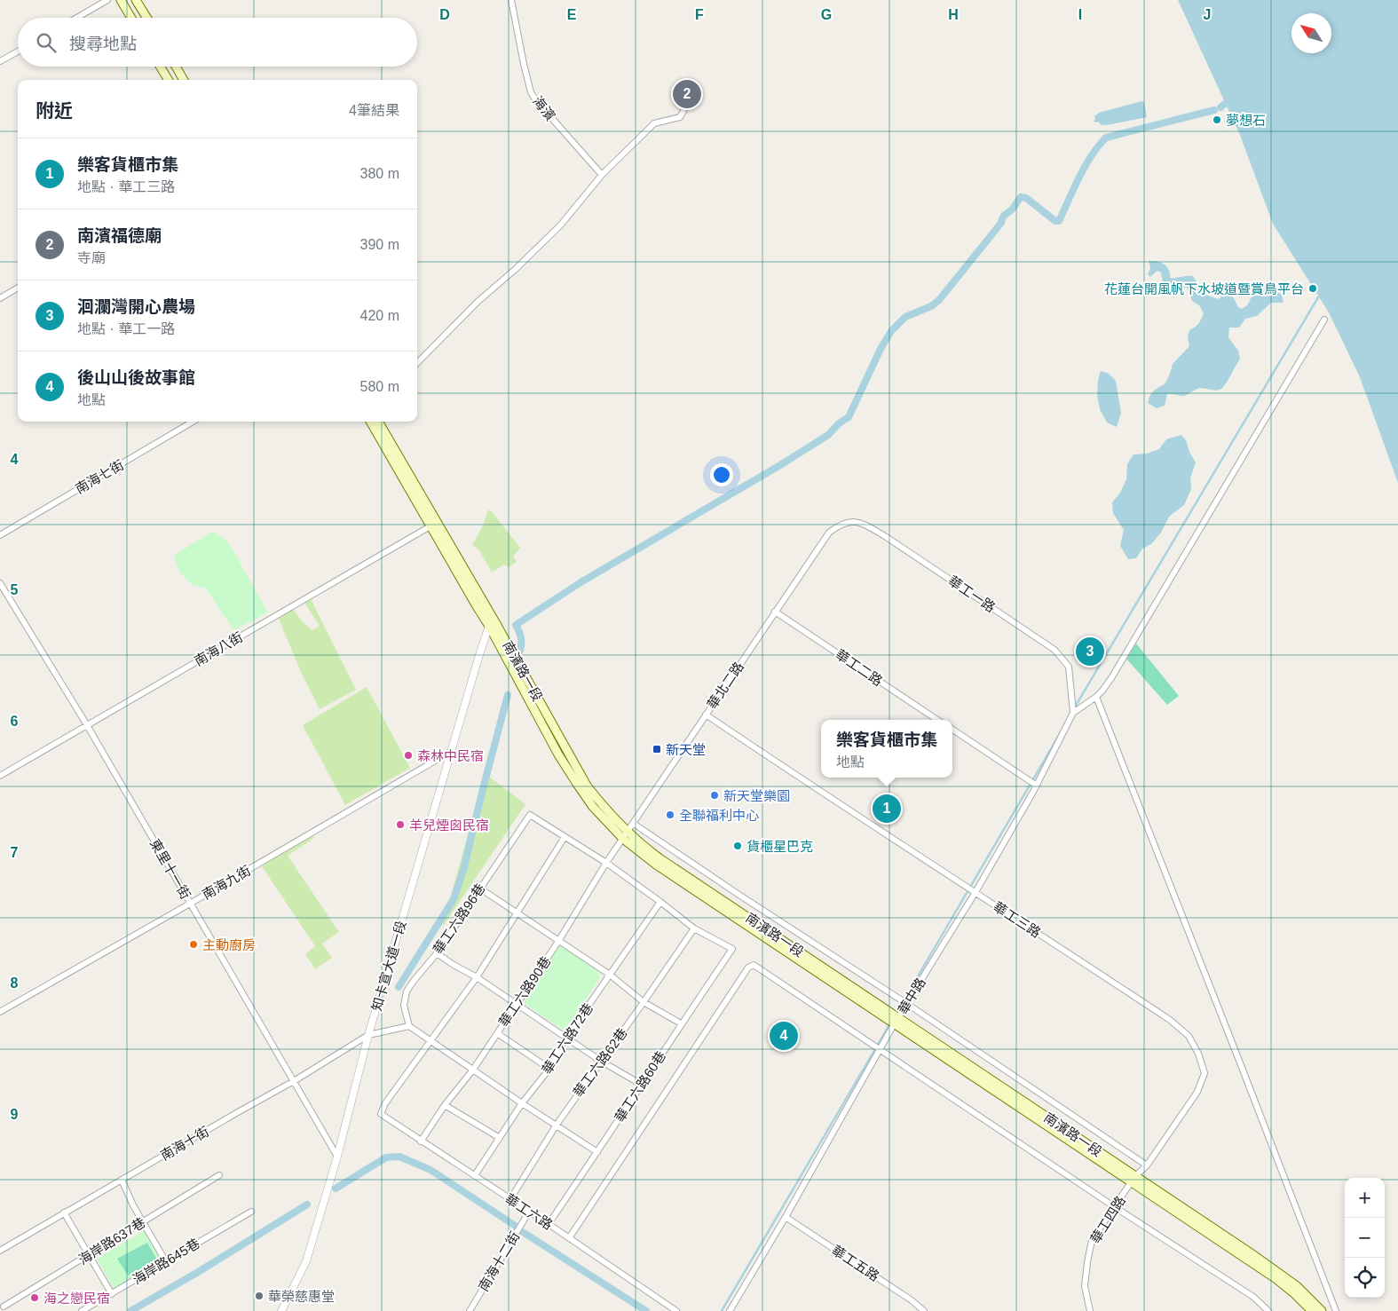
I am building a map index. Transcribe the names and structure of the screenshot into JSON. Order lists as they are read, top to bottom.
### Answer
{
  "streets": {
    "main road": ["南濱路一段"],
    "street": [
      "海濱",
      "南海七街",
      "華工一路",
      "南海八街",
      "華工二路",
      "華北二路",
      "東里十一街",
      "南海九街",
      "華工六路96巷",
      "華工三路",
      "知卡宣大道一段",
      "華工六路90巷",
      "華中路",
      "華工六路72巷",
      "華工六路62巷",
      "華工六路60巷",
      "南海十街",
      "華工六路",
      "華工四路",
      "海岸路637巷",
      "海岸路645巷",
      "南海十二街",
      "華工五路"
    ]
  },
  "crossings": [
    ["華工一路", "華北二路"],
    ["華工一路", "華中路"],
    ["南海八街", "南濱路一段"],
    ["南海八街", "東里十一街"],
    ["華工二路", "華北二路"],
    ["南濱路一段", "華北二路"],
    ["南濱路一段", "華工三路"],
    ["南濱路一段", "知卡宣大道一段"],
    ["南濱路一段", "華工六路90巷"],
    ["南濱路一段", "華中路"],
    ["南濱路一段", "華工四路"],
    ["華北二路", "華工三路"],
    ["華北二路", "華工六路90巷"],
    ["東里十一街", "南海九街"],
    ["東里十一街", "知卡宣大道一段"],
    ["東里十一街", "南海十街"],
    ["南海九街", "知卡宣大道一段"],
    ["華工六路96巷", "南海十街"],
    ["華工三路", "華中路"],
    ["華工三路", "華工四路"],
    ["知卡宣大道一段", "南海十街"],
    ["華工六路90巷", "華工六路"],
    ["華中路", "華工五路"],
    ["華工六路72巷", "華工六路"],
    ["華工六路62巷", "華工六路60巷"],
    ["華工六路62巷", "華工六路"],
    ["華工六路60巷", "華工六路"],
    ["華工六路", "南海十二街"]
  ],
  "places": {
    "other": [
      "夢想石",
      "花蓮台開風帆下水坡道暨賞鳥平台",
      "森林中民宿",
      "新天堂樂園",
      "全聯福利中心",
      "羊兒煙囪民宿",
      "貨櫃星巴克",
      "主動廚房",
      "華榮慈惠堂",
      "海之戀民宿"
    ],
    "transit": ["新天堂"]
  },
  "north": "top left",
  "page": {
    "search": "搜尋地點",
    "pins": [
      "2",
      "3",
      "1",
      "4"
    ],
    "heading": ["附近", "4筆結果"],
    "list": [
      {
        "mark": "1",
        "name": "樂客貨櫃市集",
        "note": "地點 · 華工三路",
        "value": "380 m"
      },
      {
        "mark": "2",
        "name": "南濱福德廟",
        "note": "寺廟",
        "value": "390 m"
      },
      {
        "mark": "3",
        "name": "洄瀾灣開心農場",
        "note": "地點 · 華工一路",
        "value": "420 m"
      },
      {
        "mark": "4",
        "name": "後山山後故事館",
        "note": "地點",
        "value": "580 m"
      }
    ],
    "popup": ["樂客貨櫃市集", "地點"],
    "map_buttons": ["+", "−"]
  },
  "grid": {
    "columns": [
      "D",
      "E",
      "F",
      "G",
      "H",
      "I",
      "J"
    ],
    "rows": [
      "4",
      "5",
      "6",
      "7",
      "8",
      "9"
    ]
  }
}
